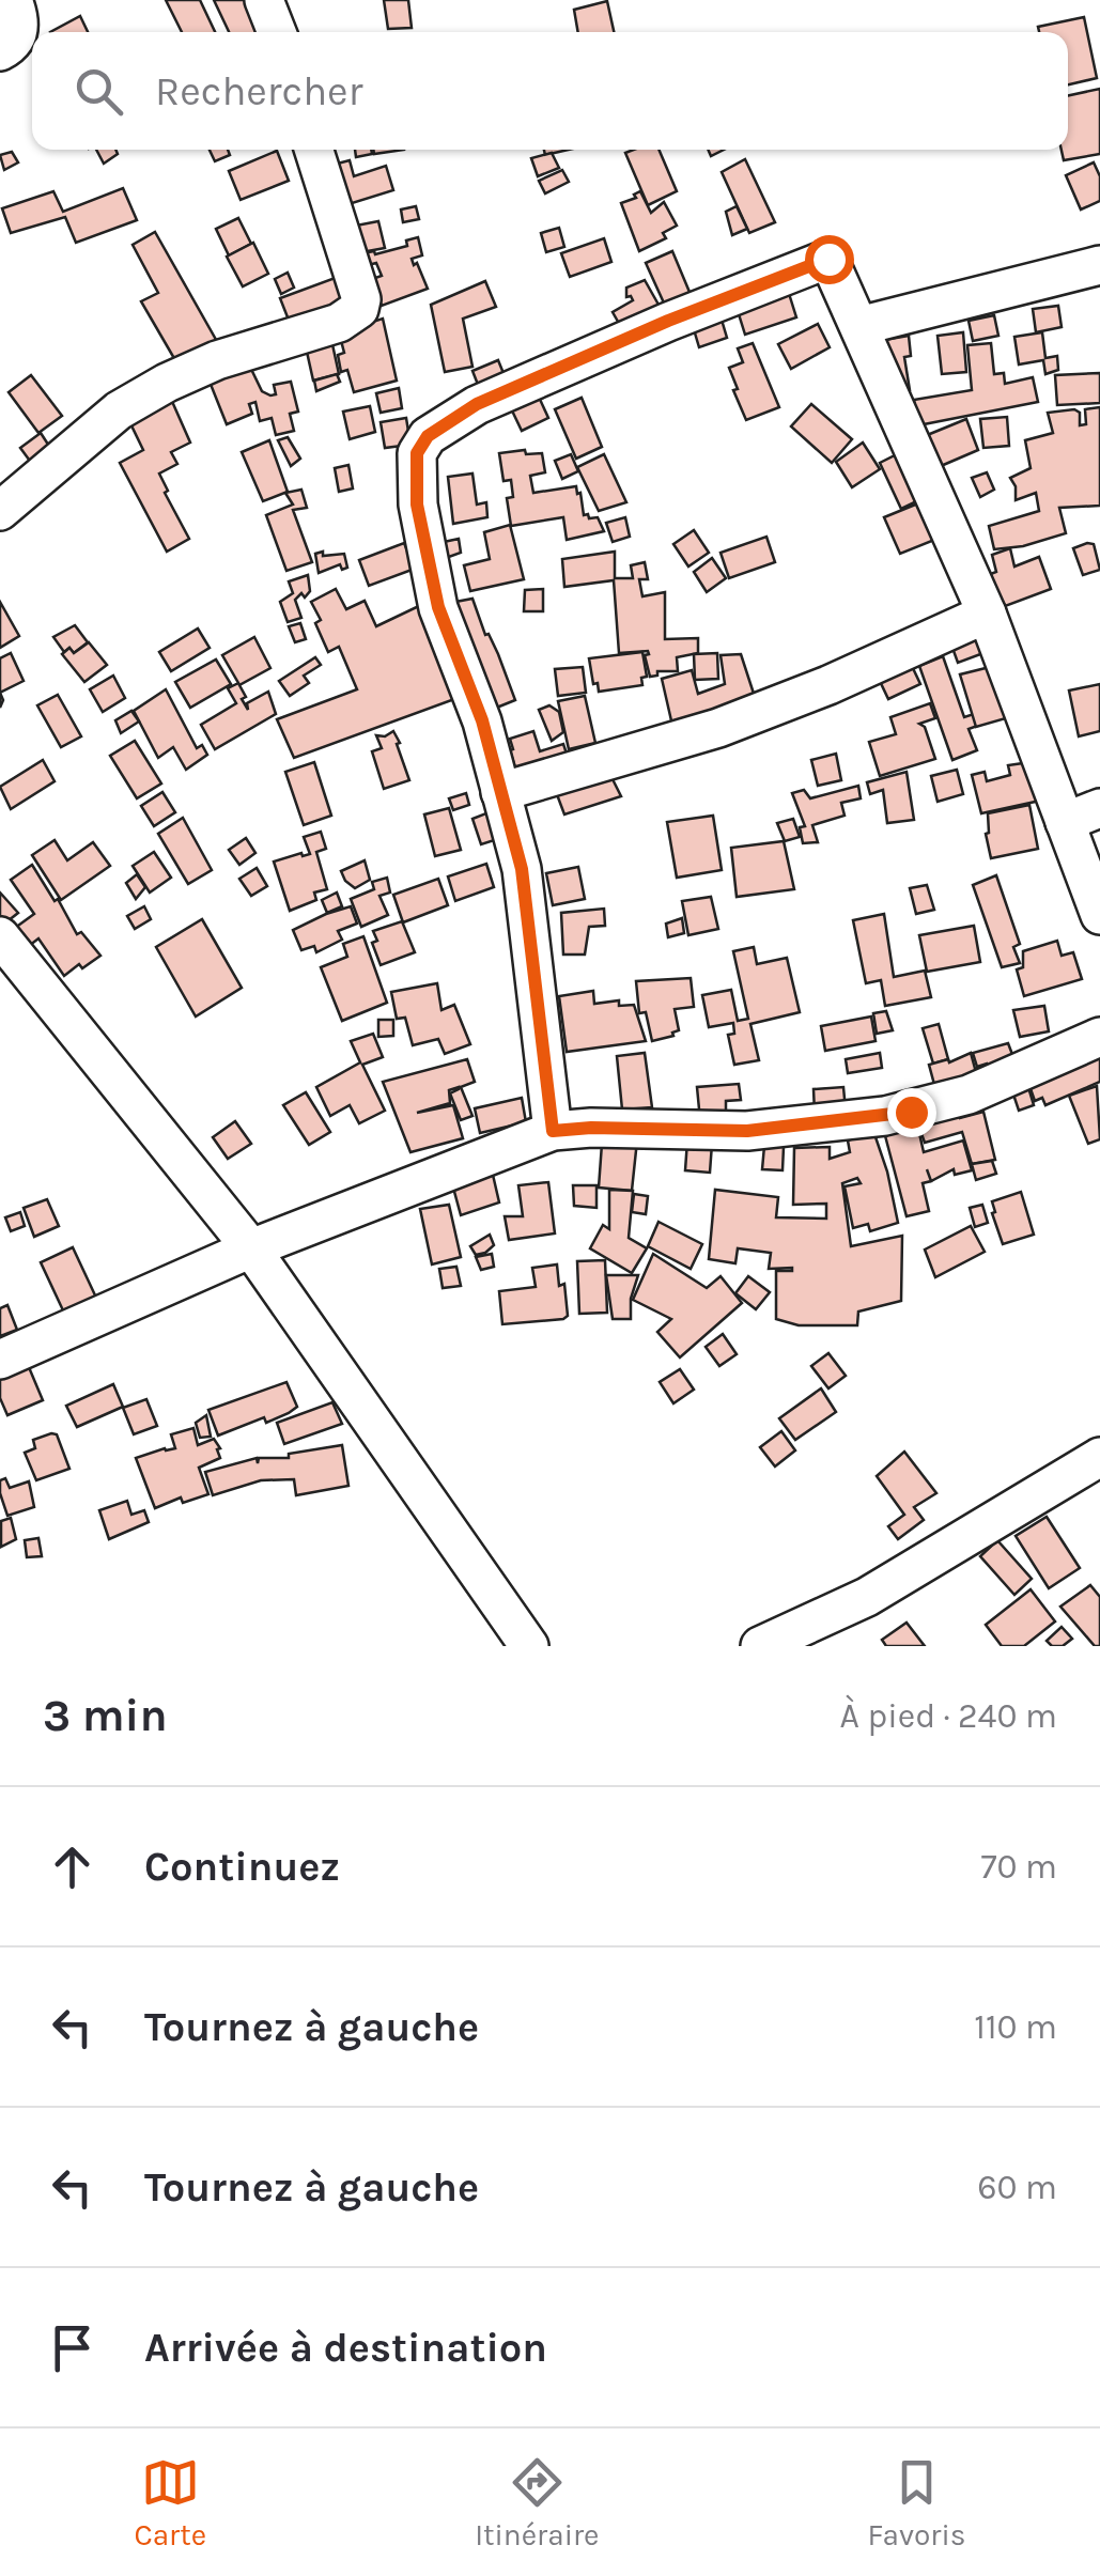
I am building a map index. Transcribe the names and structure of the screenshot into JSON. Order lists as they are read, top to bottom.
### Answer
{
  "page": {
    "search": "Rechercher",
    "heading": ["3 min", "À pied · 240 m"],
    "list": [
      ["Continuez", "70 m"],
      ["Tournez à gauche", "110 m"],
      ["Tournez à gauche", "60 m"],
      "Arrivée à destination"
    ],
    "nav": ["Carte", "Itinéraire", "Favoris"]
  }
}
